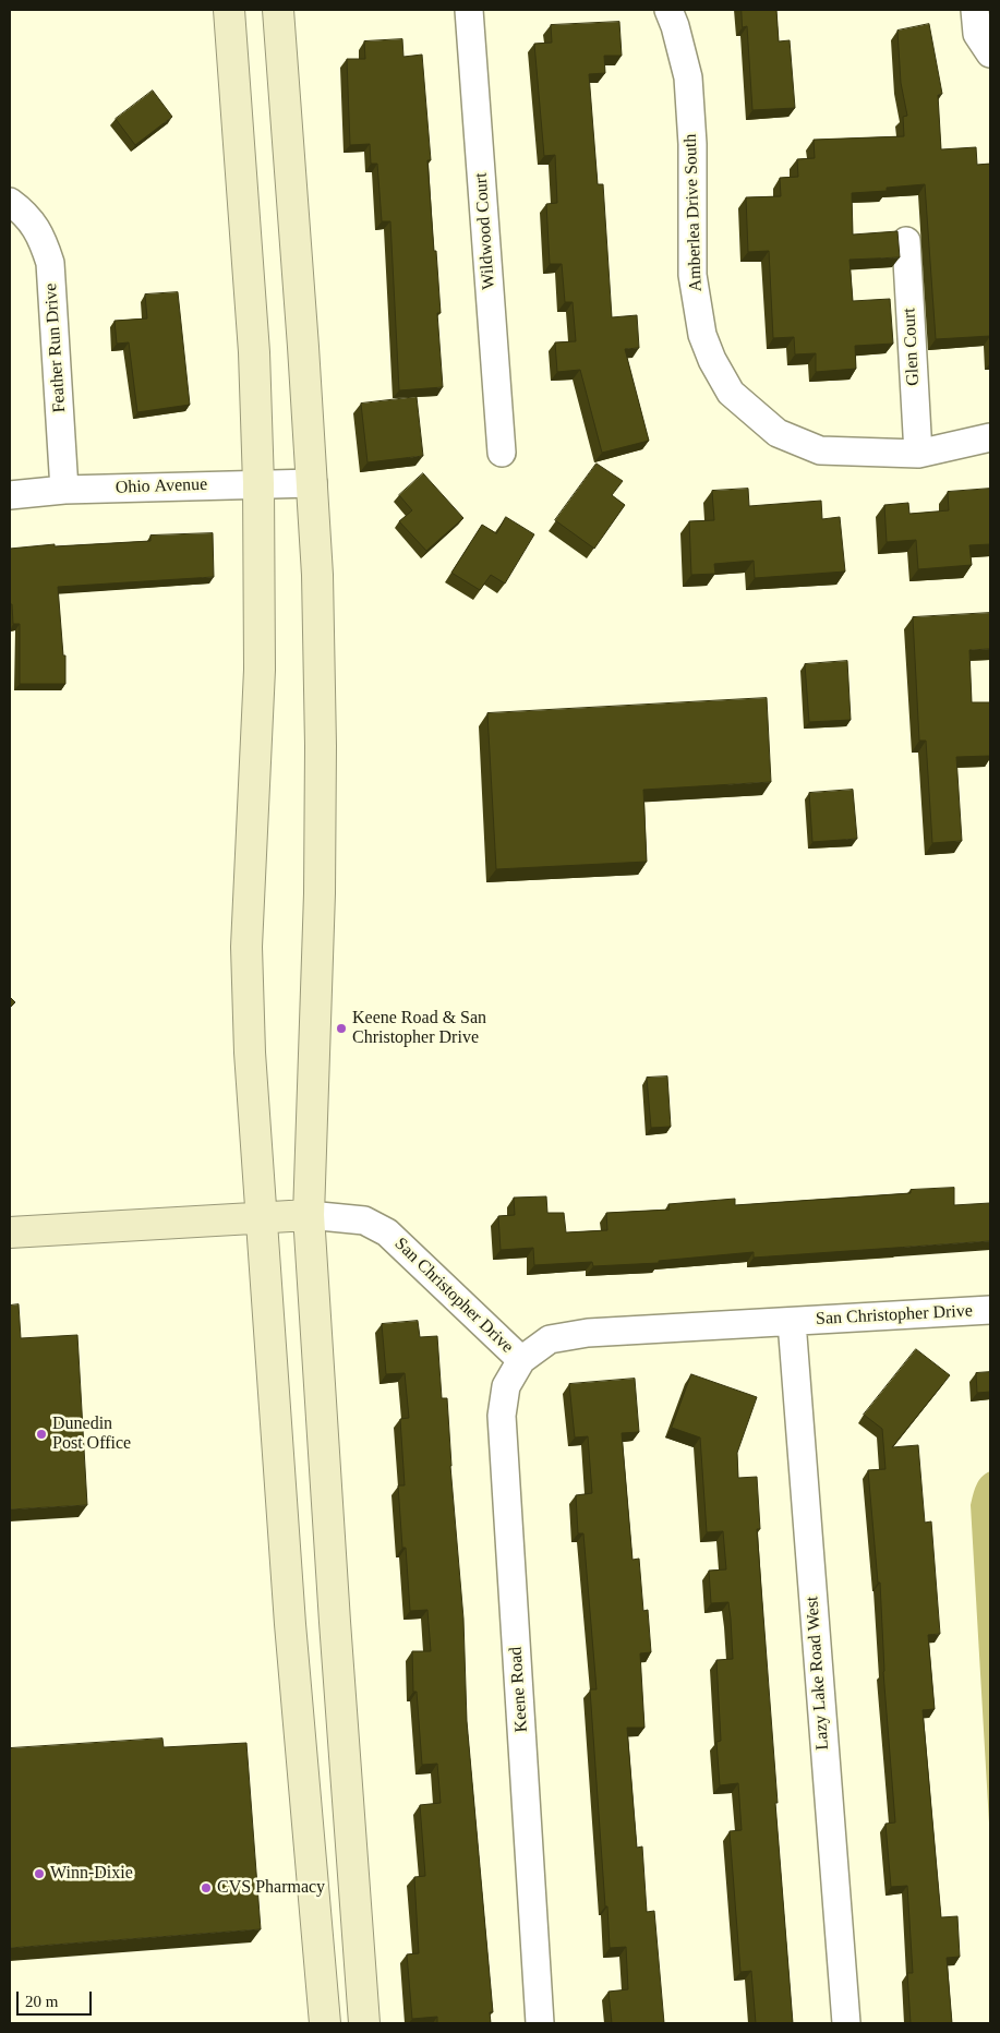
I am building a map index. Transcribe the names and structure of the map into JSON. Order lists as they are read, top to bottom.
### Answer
{
  "streets": {
    "main road": ["San Christopher Drive"],
    "street": [
      "Amberlea Drive South",
      "Wildwood Court",
      "Glen Court",
      "Feather Run Drive",
      "Ohio Avenue",
      "Lazy Lake Road West",
      "Keene Road"
    ]
  },
  "crossings": [
    ["Amberlea Drive South", "Glen Court"],
    ["Feather Run Drive", "Ohio Avenue"],
    ["San Christopher Drive", "Lazy Lake Road West"],
    ["San Christopher Drive", "Keene Road"]
  ],
  "places": [
    "Keene Road & San Christopher Drive",
    "Dunedin Post Office",
    "Winn-Dixie",
    "CVS Pharmacy"
  ],
  "scale_bar": "20 m"
}
